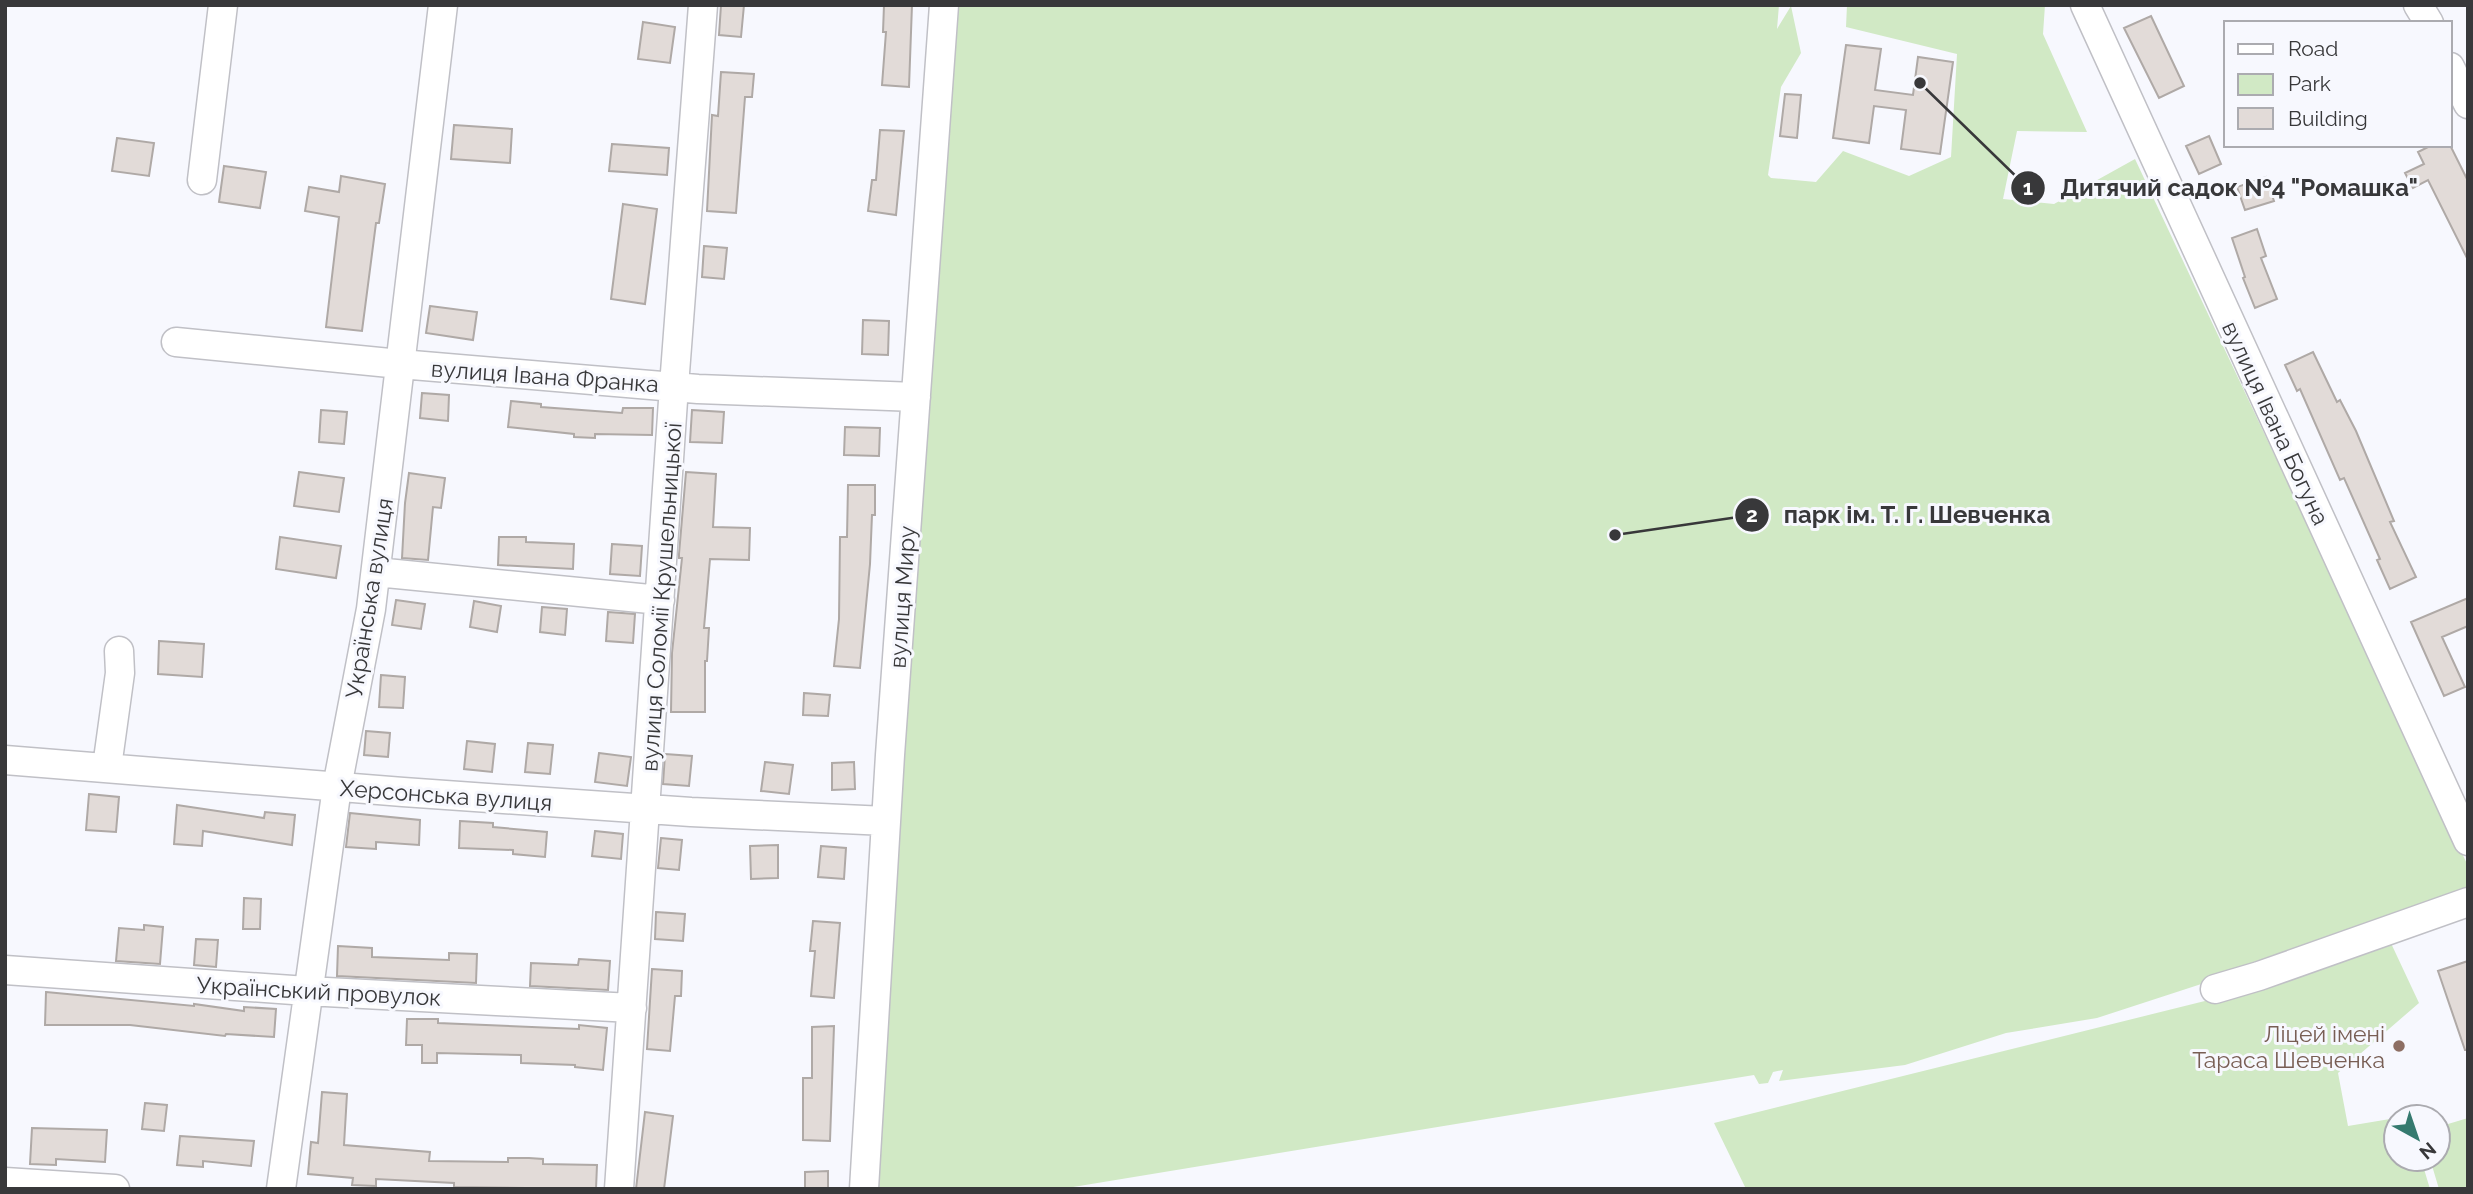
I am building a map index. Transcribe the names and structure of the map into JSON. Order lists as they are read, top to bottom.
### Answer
{
  "streets": {
    "street": [
      "вулиця Івана Франка",
      "вулиця Івана Богуна",
      "вулиця Соломії Крушельницької",
      "вулиця Миру",
      "Українська вулиця",
      "Херсонська вулиця",
      "Український провулок"
    ]
  },
  "crossings": [
    ["вулиця Івана Франка", "вулиця Соломії Крушельницької"],
    ["вулиця Івана Франка", "вулиця Миру"],
    ["вулиця Івана Франка", "Українська вулиця"],
    ["вулиця Соломії Крушельницької", "Херсонська вулиця"],
    ["вулиця Соломії Крушельницької", "Український провулок"],
    ["вулиця Миру", "Херсонська вулиця"],
    ["Українська вулиця", "Херсонська вулиця"],
    ["Українська вулиця", "Український провулок"]
  ],
  "places": ["Дитячий садок №4 \"Ромашка\"", "парк ім. Т. Г. Шевченка", "Ліцей імені Тараса Шевченка"],
  "legend": ["Road", "Park", "Building"],
  "north": "bottom right"
}
